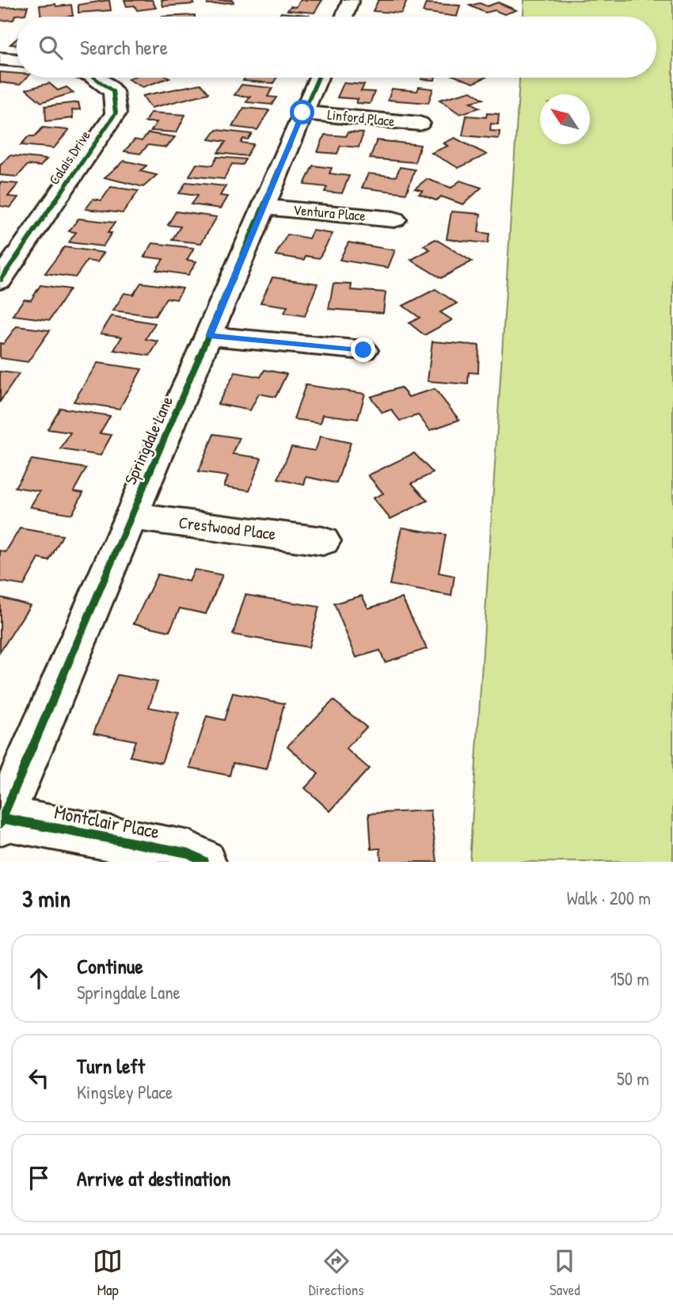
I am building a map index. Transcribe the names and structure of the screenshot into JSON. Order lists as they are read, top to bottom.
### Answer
{
  "streets": {
    "street": [
      "Linford Place",
      "Calais Drive",
      "Ventura Place",
      "Springdale Lane",
      "Crestwood Place",
      "Montclair Place"
    ]
  },
  "crossings": [
    ["Linford Place", "Springdale Lane"],
    ["Ventura Place", "Springdale Lane"],
    ["Springdale Lane", "Crestwood Place"],
    ["Springdale Lane", "Montclair Place"]
  ],
  "north": "top left",
  "page": {
    "search": "Search here",
    "heading": ["3 min", "Walk · 200 m"],
    "list": [
      ["Continue", "Springdale Lane", "150 m"],
      ["Turn left", "Kingsley Place", "50 m"],
      "Arrive at destination"
    ],
    "nav": ["Map", "Directions", "Saved"]
  }
}
